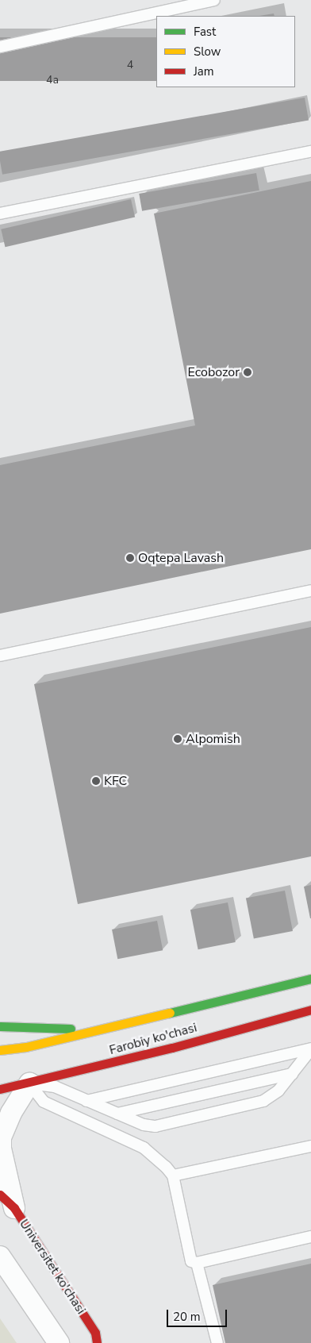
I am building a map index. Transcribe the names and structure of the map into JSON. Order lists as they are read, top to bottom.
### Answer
{
  "streets": {
    "main road": ["Farobiy ko'chasi", "Universitet ko'chasi"]
  },
  "places": [
    "Ecobozor",
    "Oqtepa Lavash",
    "Alpomish",
    "KFC"
  ],
  "house_numbers": ["4", "4а"],
  "legend": ["Fast", "Slow", "Jam"],
  "scale_bar": "20 m"
}
